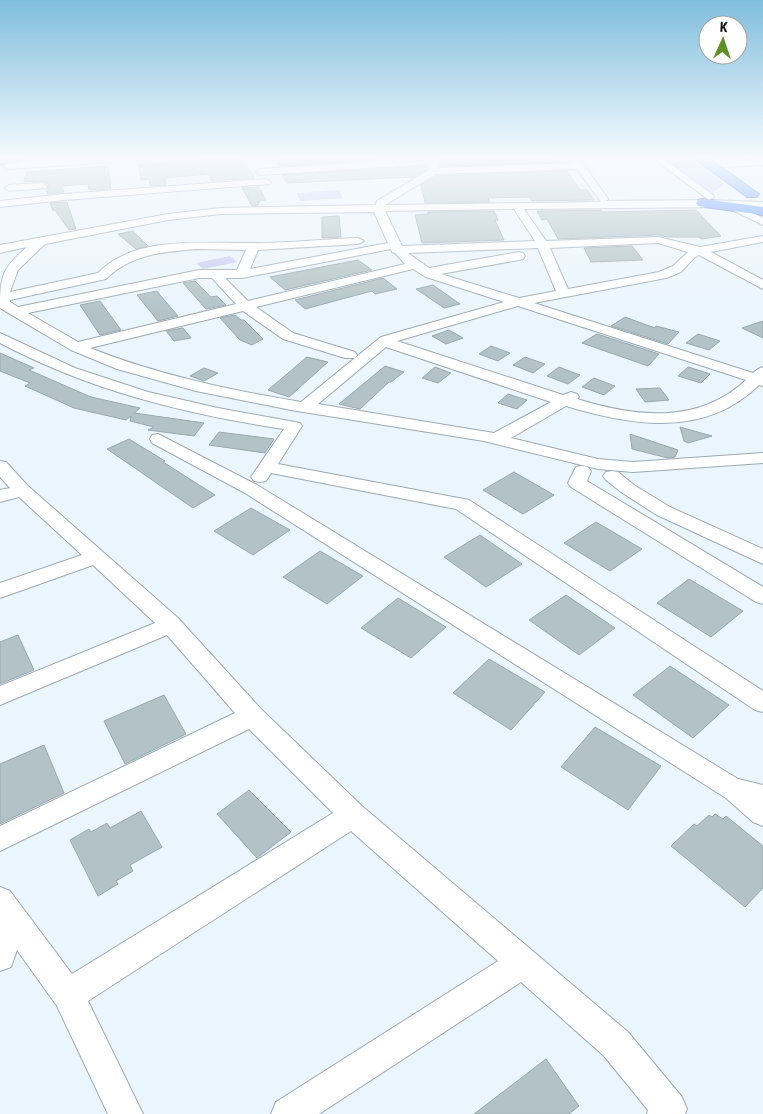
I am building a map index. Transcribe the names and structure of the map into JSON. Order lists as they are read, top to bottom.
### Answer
{
  "north": "top"
}
